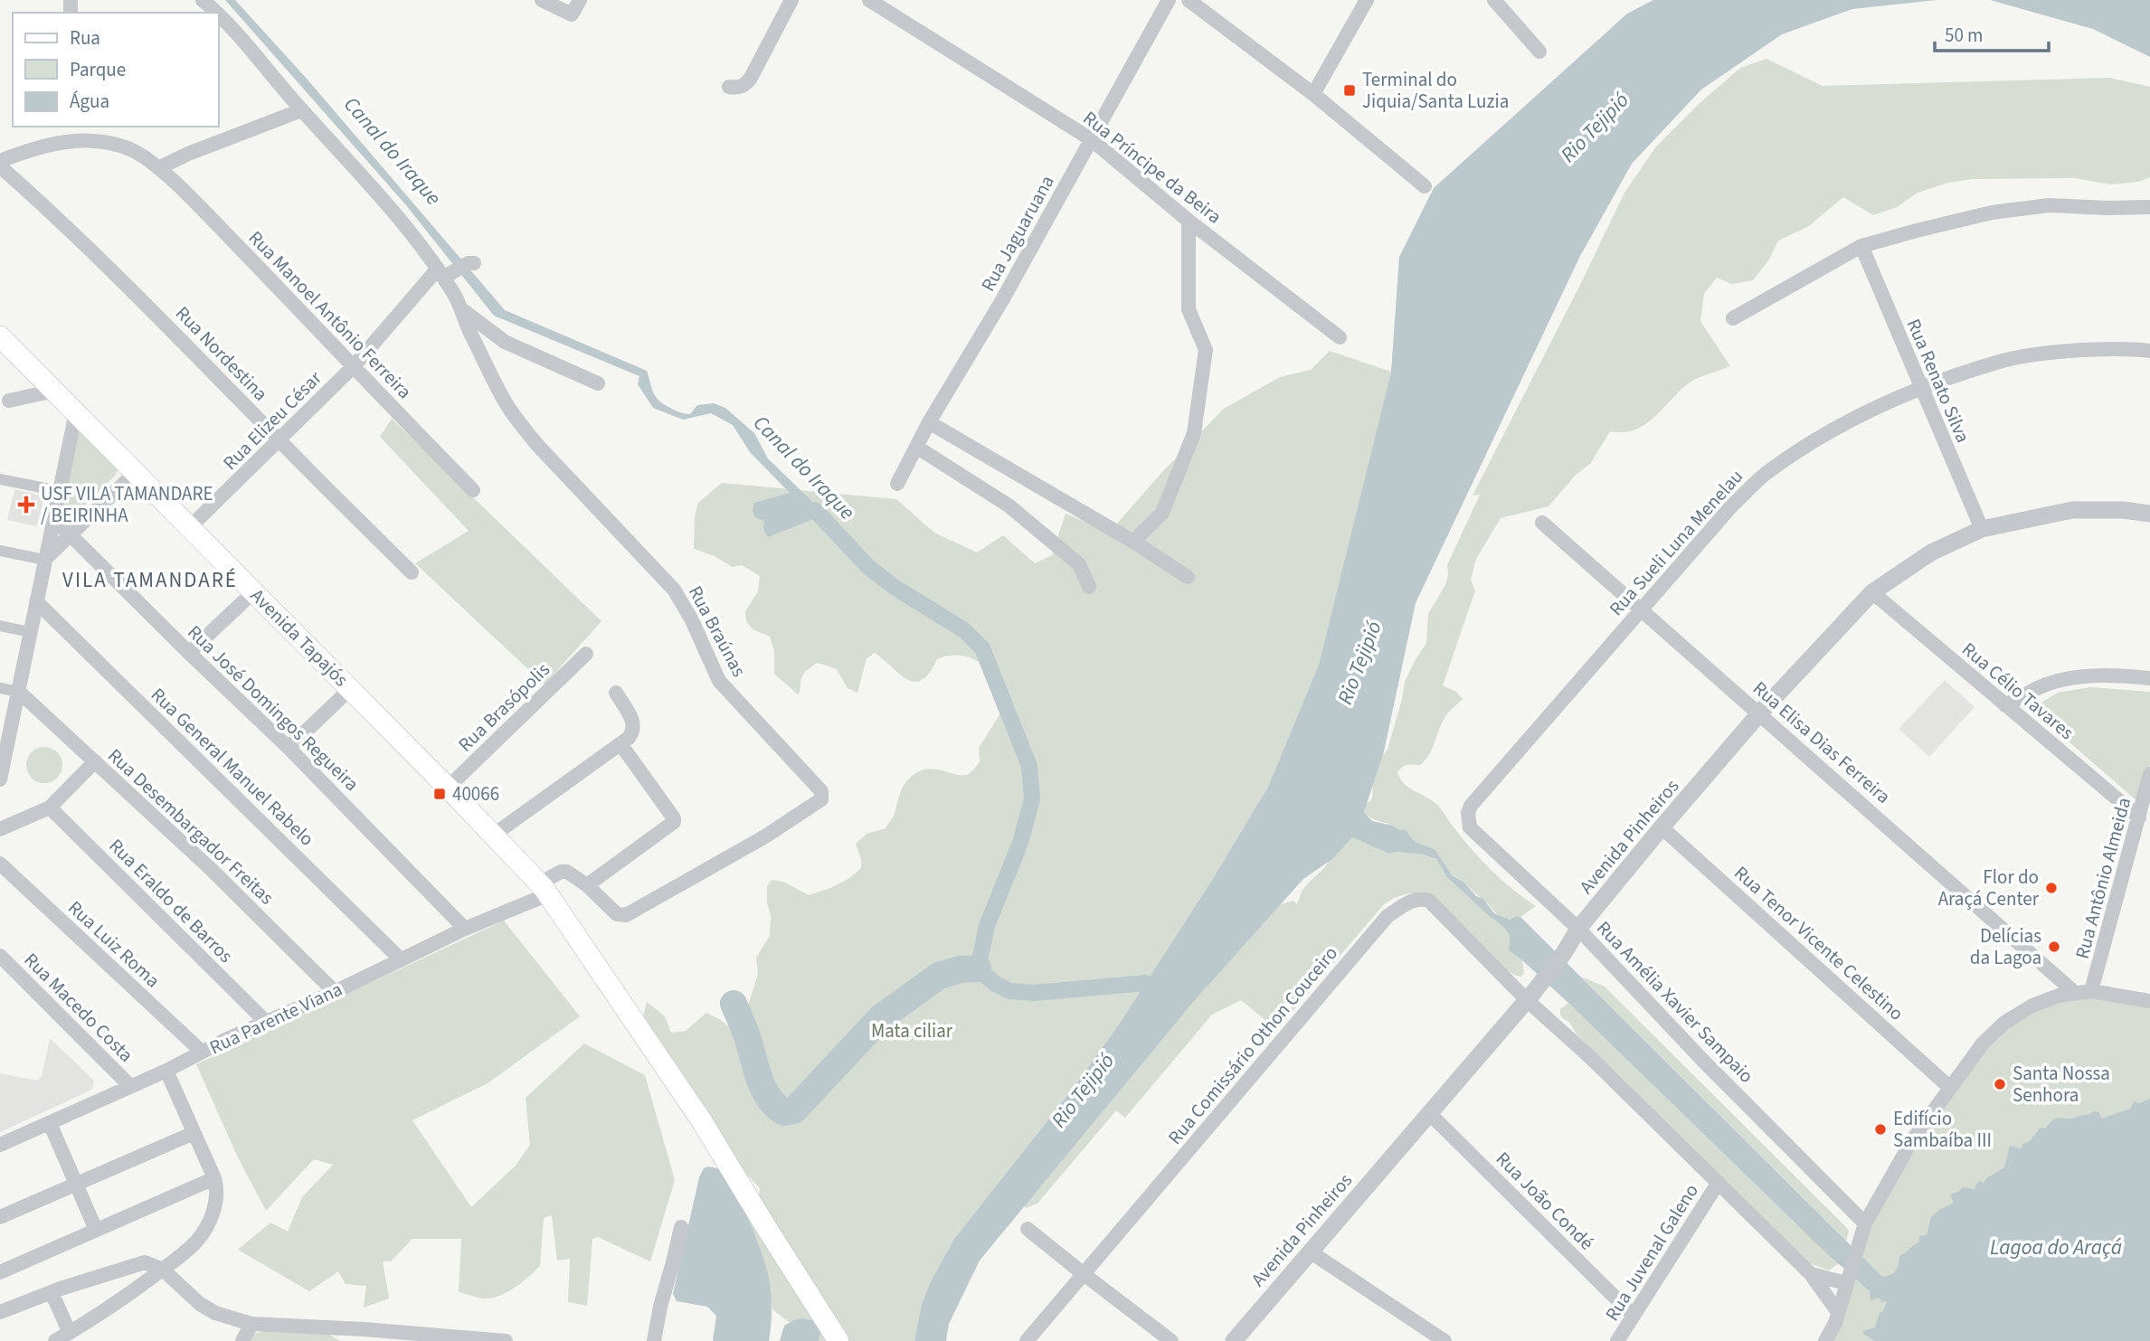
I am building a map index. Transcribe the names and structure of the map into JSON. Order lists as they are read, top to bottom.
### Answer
{
  "streets": {
    "main road": ["Avenida Tapajós"],
    "street": [
      "Rua Príncipe da Beira",
      "Rua Jaguaruana",
      "Rua Manoel Antônio Ferreira",
      "Rua Nordestina",
      "Rua Renato Silva",
      "Rua Elizeu César",
      "Rua Sueli Luna Menelau",
      "Rua Braúnas",
      "Rua Célio Tavares",
      "Rua Brasópolis",
      "Rua José Domingos Regueira",
      "Rua Elisa Dias Ferreira",
      "Rua General Manuel Rabelo",
      "Rua Desembargador Freitas",
      "Avenida Pinheiros",
      "Rua Antônio Almeida",
      "Rua Eraldo de Barros",
      "Rua Tenor Vicente Celestino",
      "Rua Luiz Roma",
      "Rua Amélia Xavier Sampaio",
      "Rua Macedo Costa",
      "Rua Parente Viana",
      "Rua Comissário Othon Couceiro",
      "Rua João Condé",
      "Rua Juvenal Galeno"
    ]
  },
  "crossings": [
    ["Rua Príncipe da Beira", "Rua Jaguaruana"],
    ["Rua Manoel Antônio Ferreira", "Rua Elizeu César"],
    ["Rua Nordestina", "Rua Elizeu César"],
    ["Rua Renato Silva", "Rua Sueli Luna Menelau"],
    ["Rua Renato Silva", "Avenida Pinheiros"],
    ["Rua Elizeu César", "Rua Braúnas"],
    ["Rua Elizeu César", "Avenida Tapajós"],
    ["Rua Sueli Luna Menelau", "Rua Elisa Dias Ferreira"],
    ["Rua Sueli Luna Menelau", "Rua Amélia Xavier Sampaio"],
    ["Rua Braúnas", "Avenida Tapajós"],
    ["Rua Braúnas", "Rua Parente Viana"],
    ["Avenida Tapajós", "Rua Brasópolis"],
    ["Avenida Tapajós", "Rua Parente Viana"],
    ["Rua Célio Tavares", "Avenida Pinheiros"],
    ["Rua Célio Tavares", "Rua Antônio Almeida"],
    ["Rua José Domingos Regueira", "Rua Parente Viana"],
    ["Rua Elisa Dias Ferreira", "Avenida Pinheiros"],
    ["Rua General Manuel Rabelo", "Rua Parente Viana"],
    ["Rua Desembargador Freitas", "Rua Parente Viana"],
    ["Avenida Pinheiros", "Rua Tenor Vicente Celestino"],
    ["Avenida Pinheiros", "Rua Amélia Xavier Sampaio"],
    ["Avenida Pinheiros", "Rua Comissário Othon Couceiro"],
    ["Avenida Pinheiros", "Rua João Condé"],
    ["Rua Eraldo de Barros", "Rua Parente Viana"],
    ["Rua Luiz Roma", "Rua Parente Viana"],
    ["Rua Macedo Costa", "Rua Parente Viana"],
    ["Rua Comissário Othon Couceiro", "Rua Juvenal Galeno"],
    ["Rua João Condé", "Rua Juvenal Galeno"]
  ],
  "districts": ["VILA TAMANDARÉ"],
  "water": ["Rio Tejipió", "Canal do Iraque", "Lagoa do Araçá"],
  "parks": ["Mata ciliar"],
  "places": {
    "transit": ["Terminal do Jiquia/Santa Luzia", "40066"],
    "health": ["USF VILA TAMANDARE / BEIRINHA"],
    "other": [
      "Flor do Araçá Center",
      "Delícias da Lagoa",
      "Santa Nossa Senhora",
      "Edifício Sambaíba III"
    ]
  },
  "legend": ["Rua", "Parque", "Água"],
  "scale_bar": "50 m"
}
